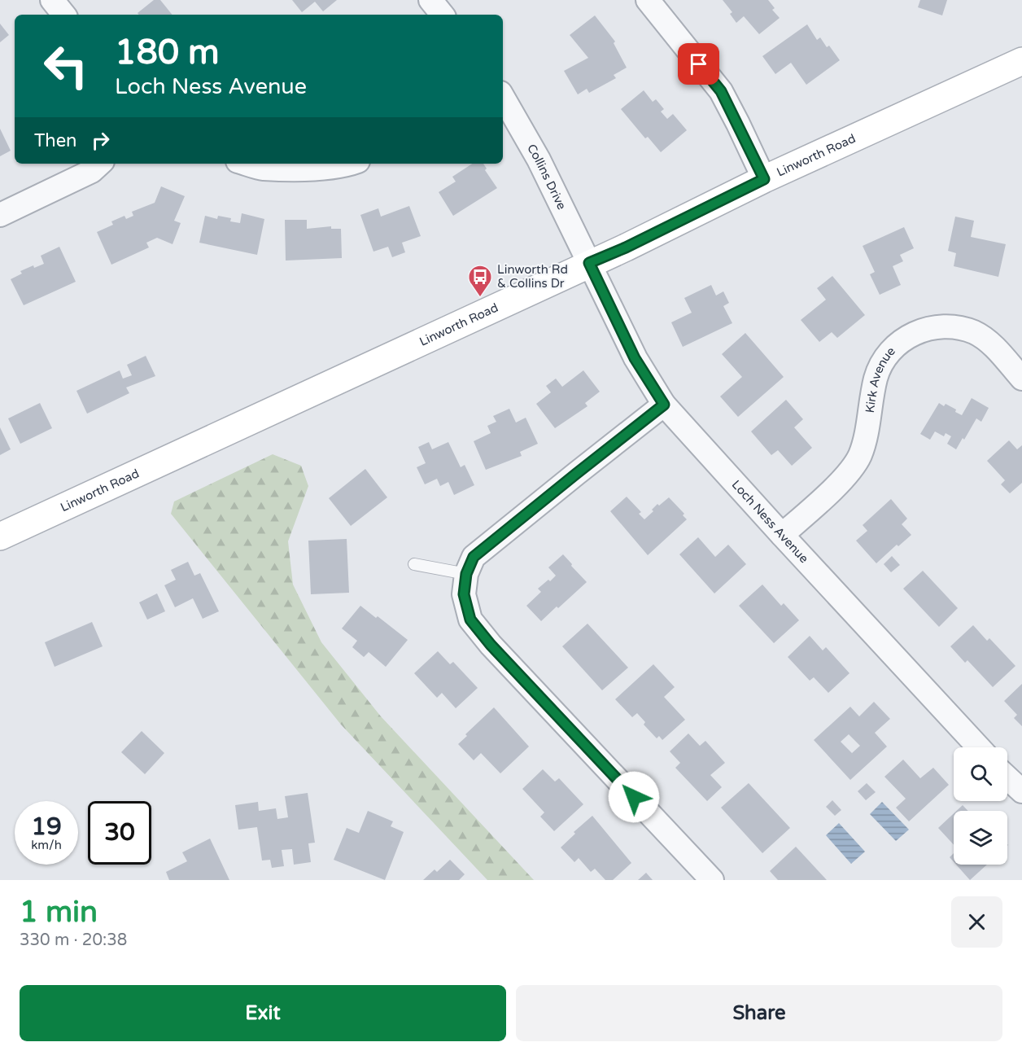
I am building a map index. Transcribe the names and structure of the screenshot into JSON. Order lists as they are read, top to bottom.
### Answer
{
  "streets": {
    "main road": ["Linworth Road"],
    "street": ["Collins Drive", "Kirk Avenue", "Loch Ness Avenue"]
  },
  "crossings": [
    ["Linworth Road", "Collins Drive"],
    ["Linworth Road", "Loch Ness Avenue"],
    ["Collins Drive", "Loch Ness Avenue"],
    ["Kirk Avenue", "Loch Ness Avenue"]
  ],
  "places": {
    "bus stop": ["Linworth Rd & Collins Dr"]
  },
  "page": {
    "turn": ["180 m", "Loch Ness Avenue"],
    "then": "Then",
    "speed": "19 km/h",
    "limit": "30",
    "heading": ["1 min", "330 m · 20:38"],
    "buttons": ["Exit", "Share"]
  }
}
